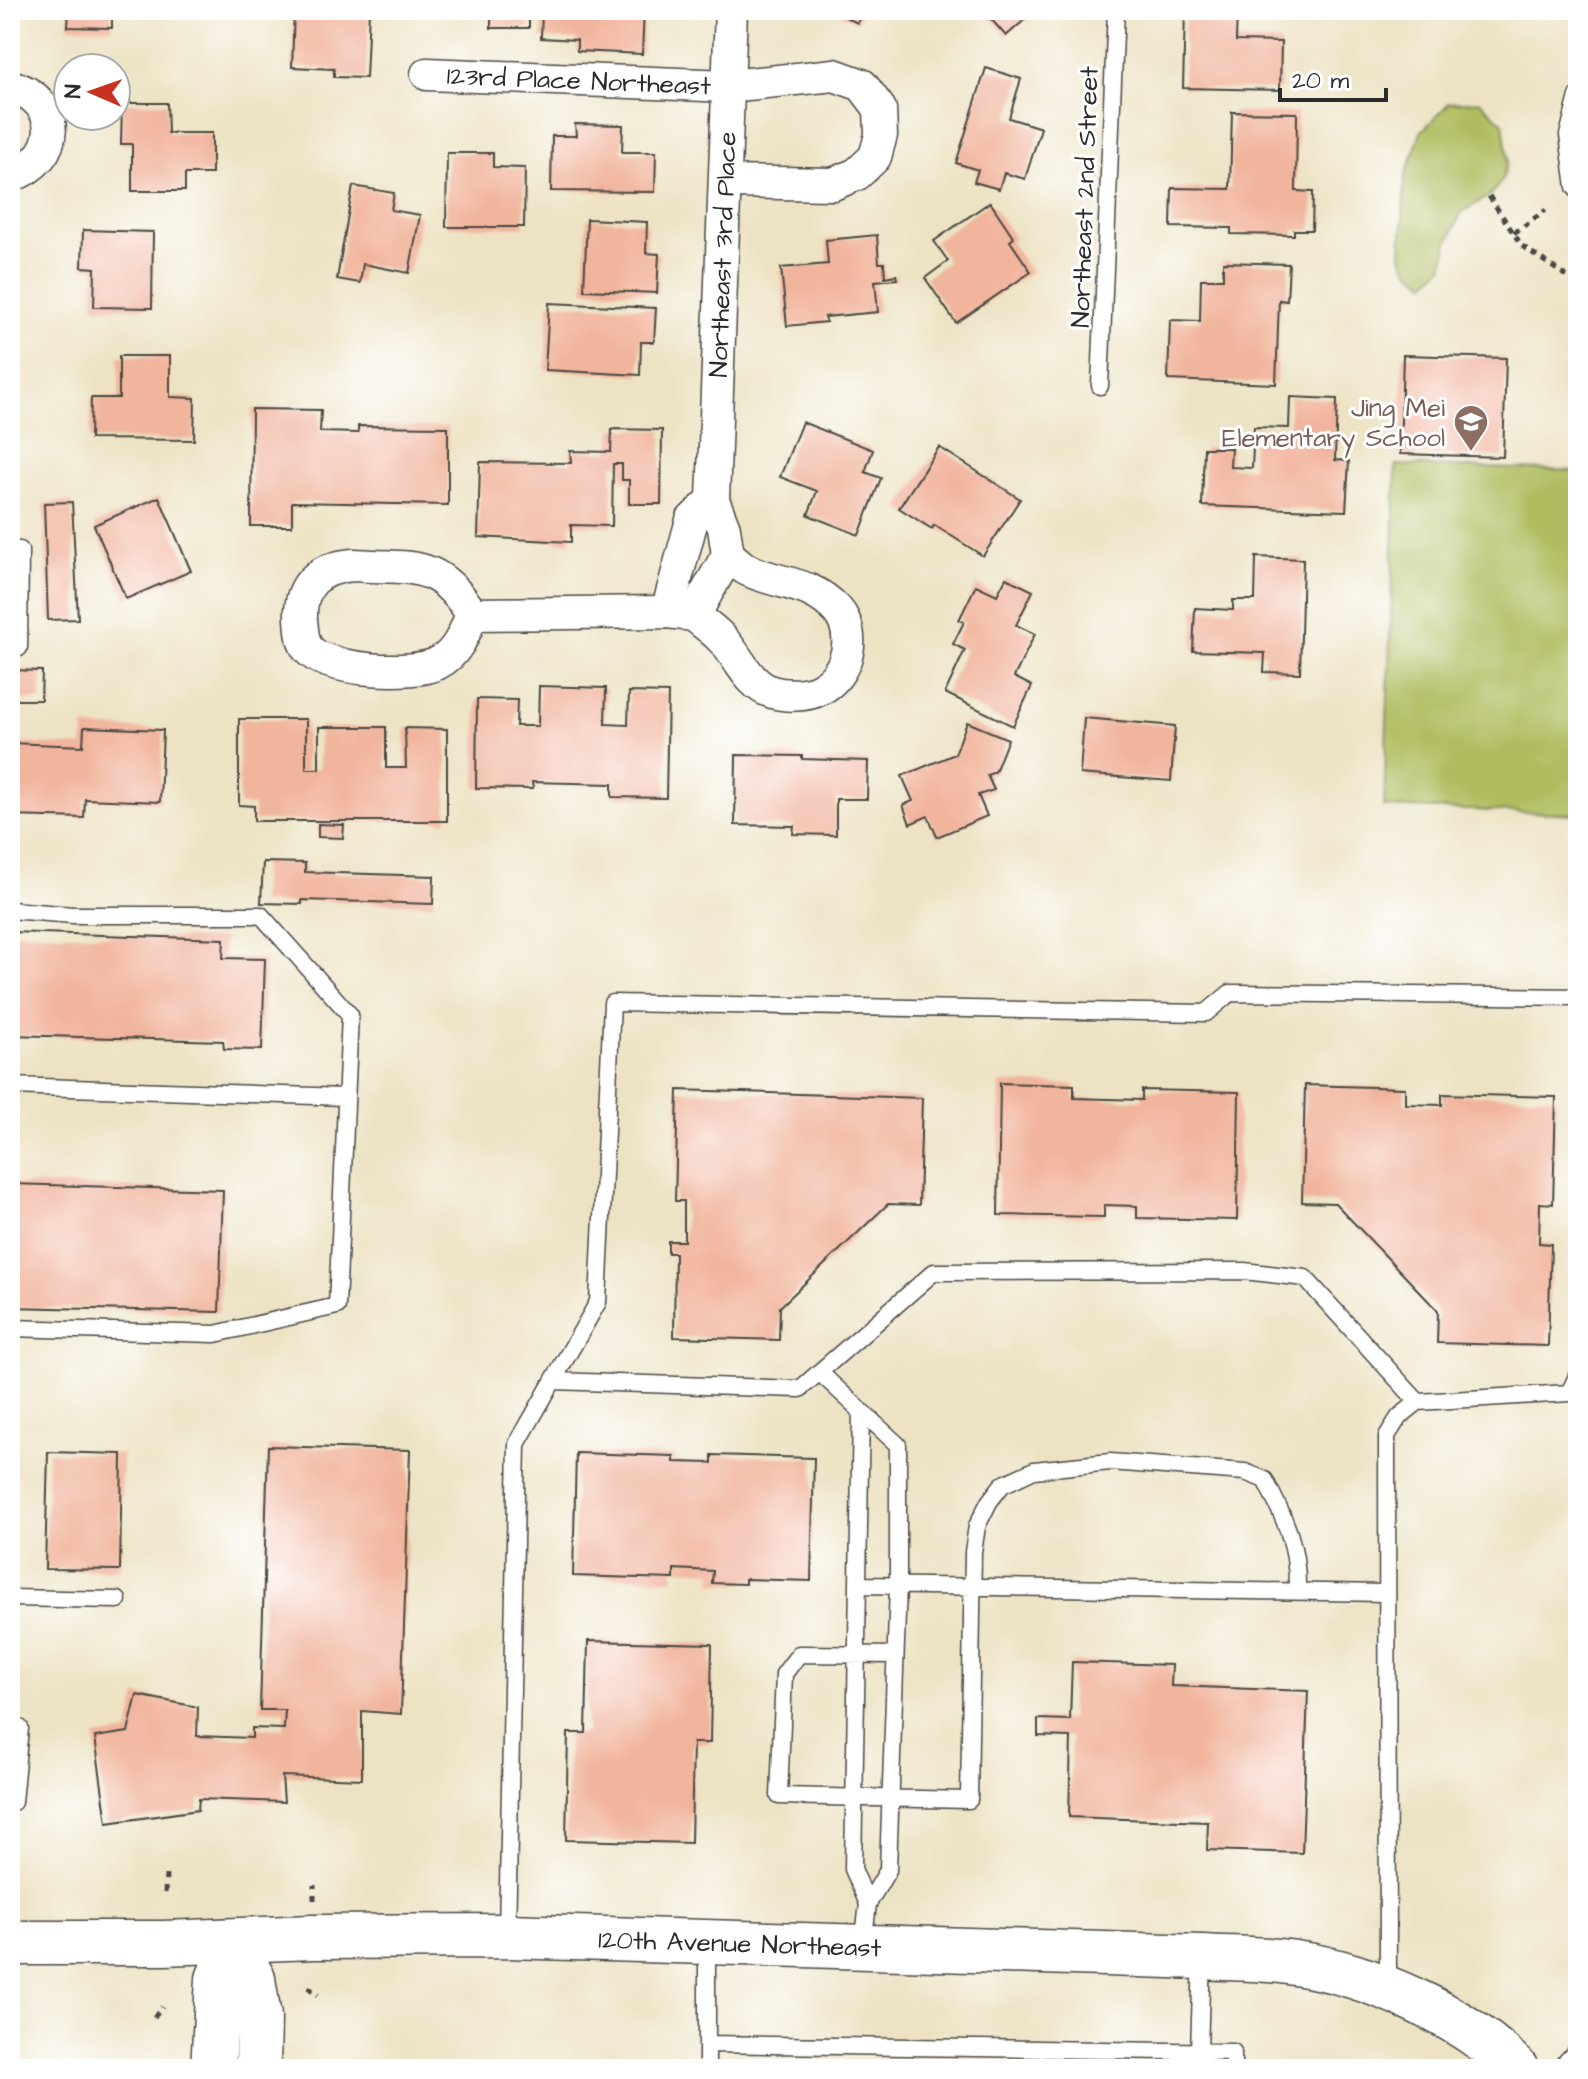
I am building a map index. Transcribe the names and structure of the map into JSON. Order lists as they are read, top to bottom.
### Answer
{
  "streets": {
    "street": ["123rd Place Northeast", "Northeast 3rd Place", "120th Avenue Northeast"],
    "lane": ["Northeast 2nd Street"]
  },
  "crossings": [
    ["123rd Place Northeast", "Northeast 3rd Place"]
  ],
  "places": {
    "school or university": ["Jing Mei Elementary School"]
  },
  "scale_bar": "20 m",
  "north": "left"
}
